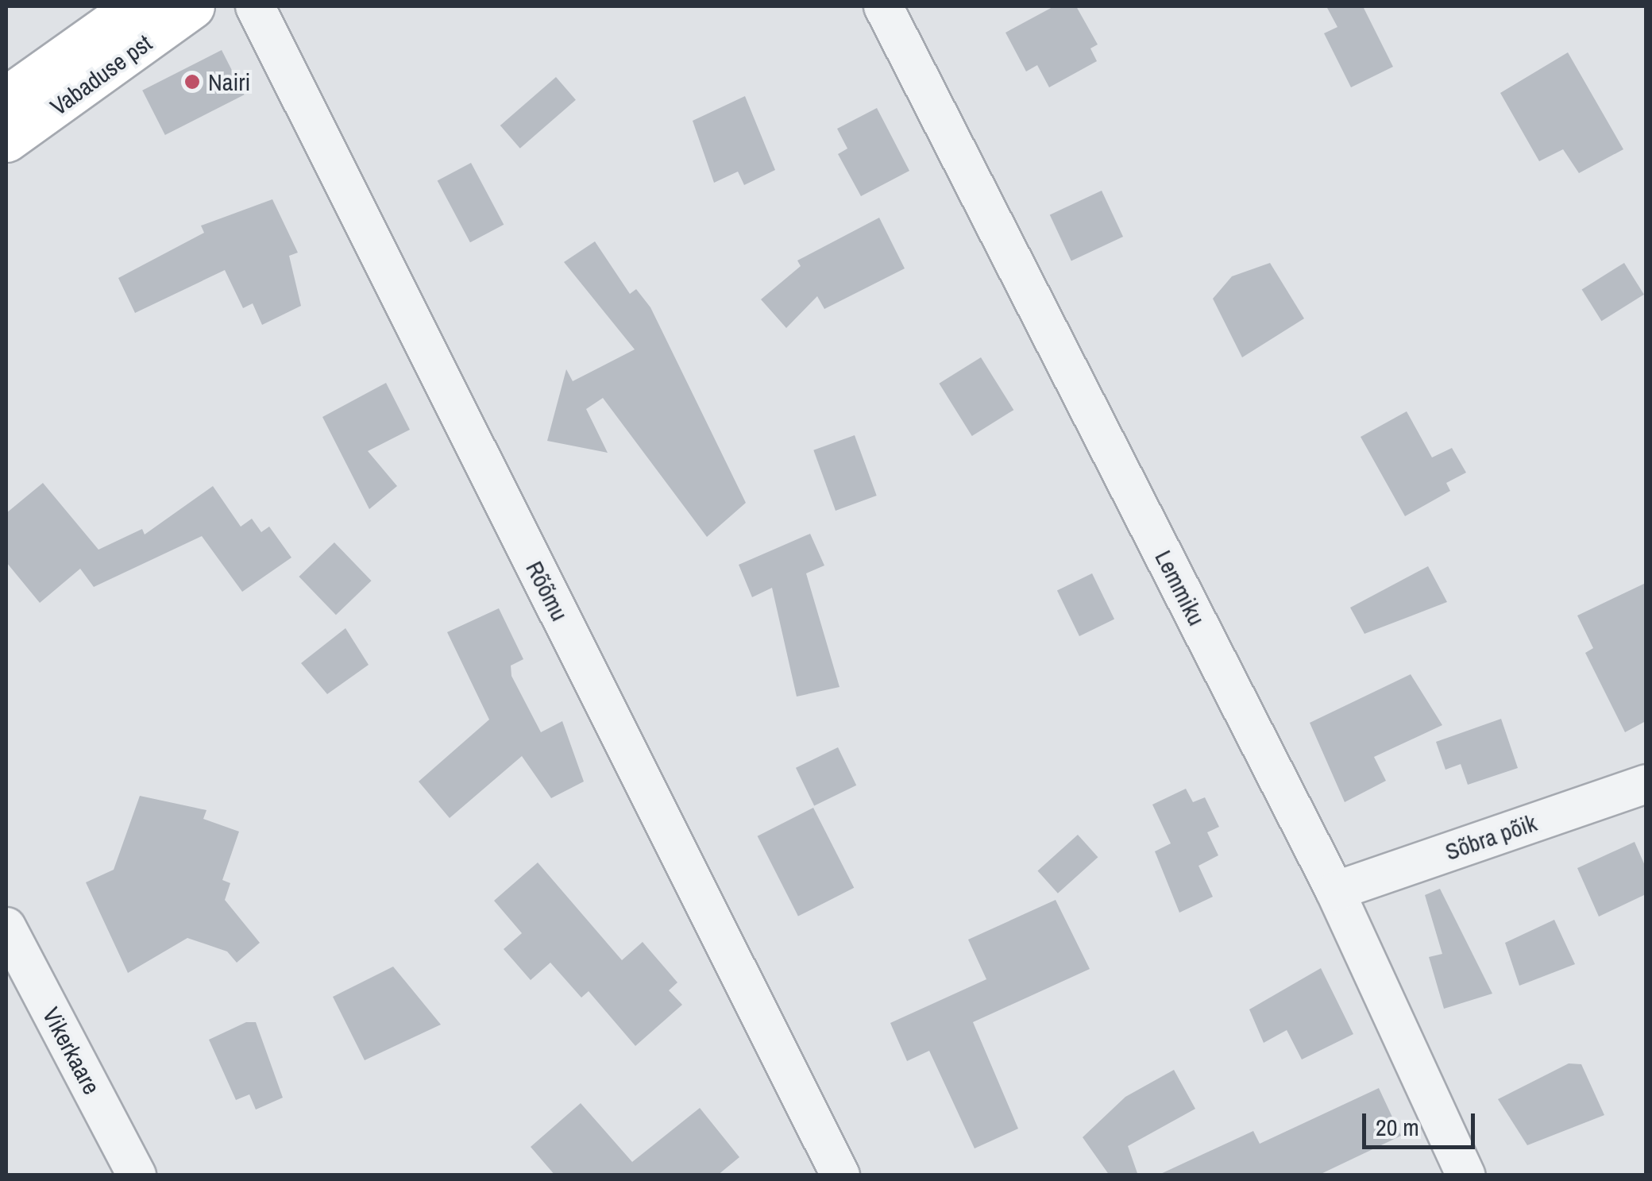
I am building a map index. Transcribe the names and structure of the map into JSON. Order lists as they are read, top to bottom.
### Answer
{
  "streets": {
    "highway": ["Vabaduse pst"],
    "street": [
      "Lemmiku",
      "Rõõmu",
      "Sõbra põik",
      "Vikerkaare"
    ]
  },
  "crossings": [
    ["Lemmiku", "Sõbra põik"]
  ],
  "places": ["Nairi"],
  "scale_bar": "20 m"
}
